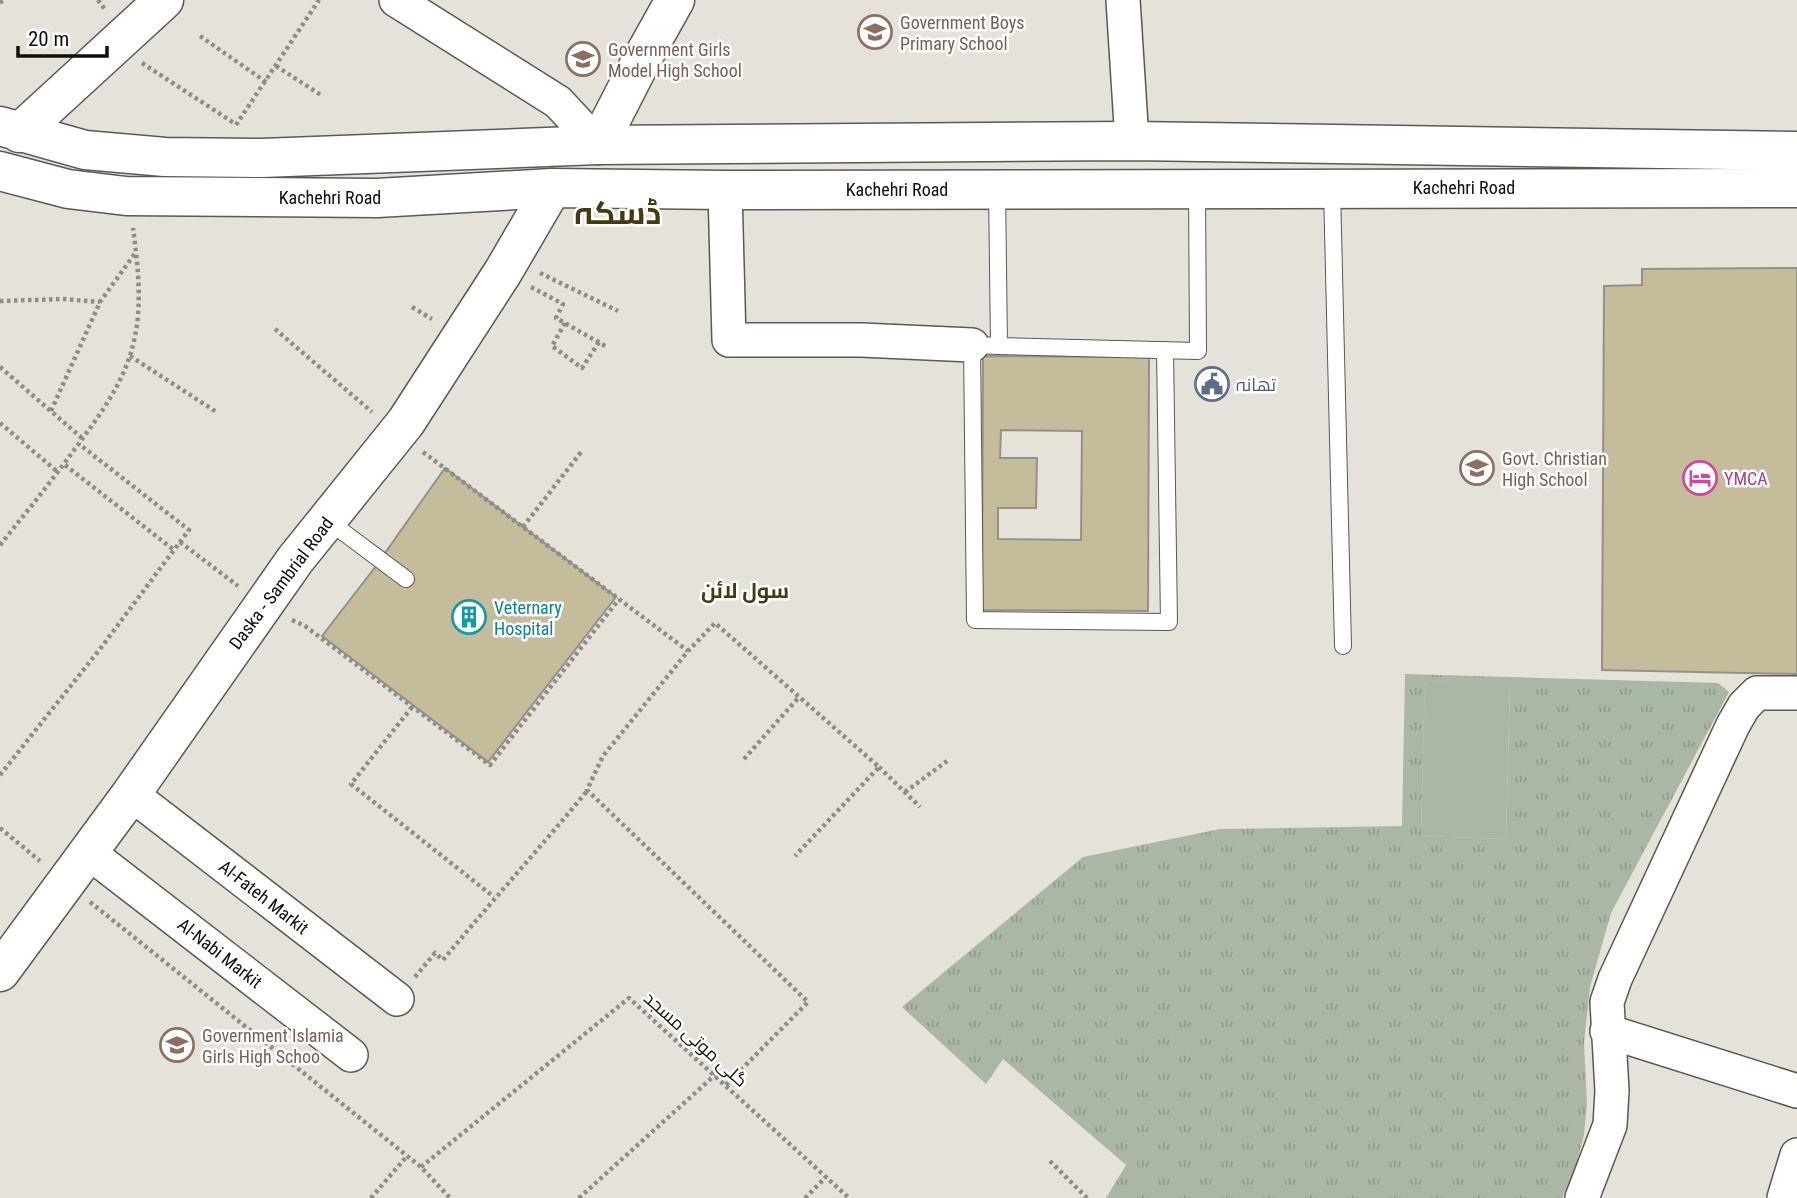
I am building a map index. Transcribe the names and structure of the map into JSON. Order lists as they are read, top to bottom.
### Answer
{
  "streets": {
    "main road": ["Kachehri Road", "Daska - Sambrial Road"],
    "street": ["Al-Fateh Markit", "Al-Nabi Markit"],
    "path": ["گلی موتی مسجد"]
  },
  "crossings": [
    ["Kachehri Road", "Daska - Sambrial Road"],
    ["Daska - Sambrial Road", "Al-Fateh Markit"],
    ["Daska - Sambrial Road", "Al-Nabi Markit"]
  ],
  "districts": ["ڈسکہ", "سول لائن"],
  "places": {
    "school or university": [
      "Government Boys Primary School",
      "Government Girls Model High School",
      "Govt. Christian High School",
      "Government Islamia Girls High Schoo"
    ],
    "public building": ["تھانہ"],
    "hotel": ["YMCA"],
    "building": ["Veternary Hospital"]
  },
  "scale_bar": "20 m"
}
